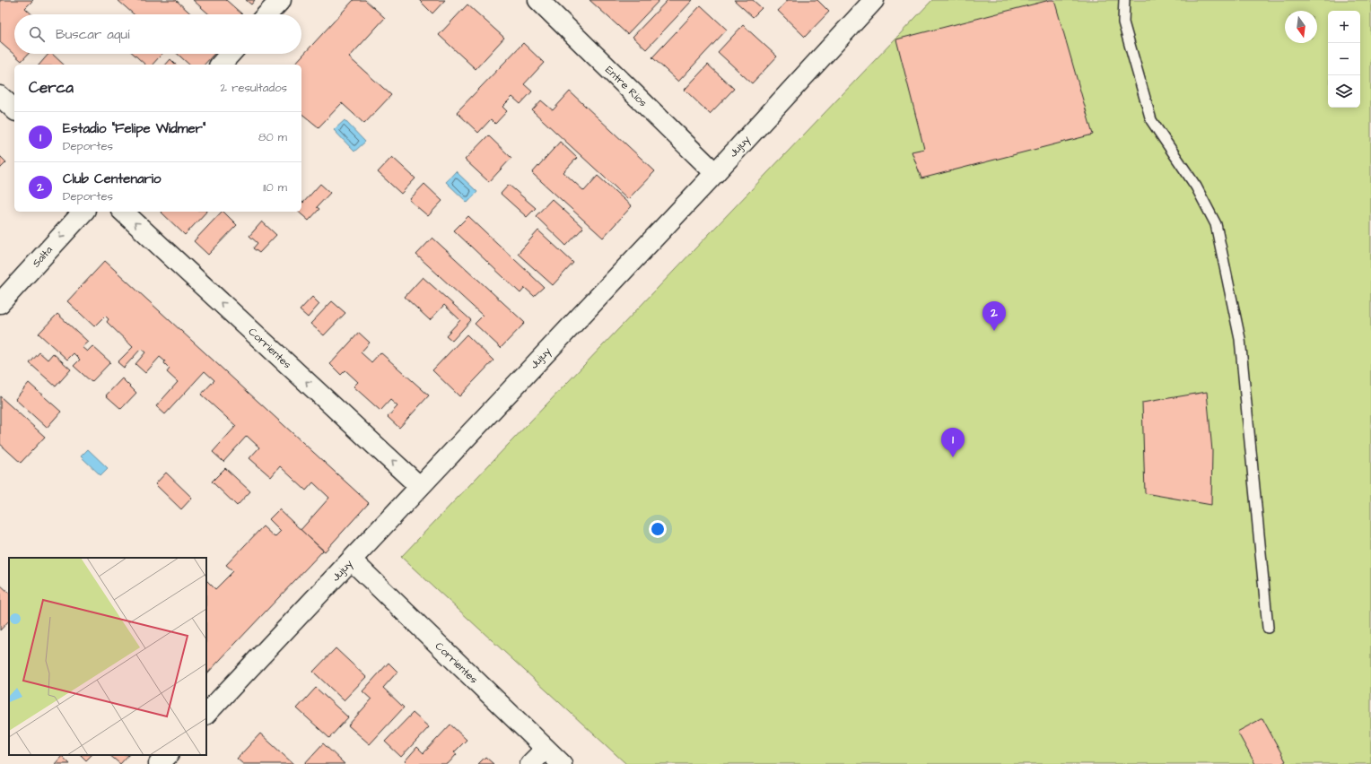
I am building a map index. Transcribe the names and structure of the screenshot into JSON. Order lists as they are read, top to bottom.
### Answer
{
  "streets": {
    "street": [
      "Entre Ríos",
      "Jujuy",
      "Salta",
      "Corrientes"
    ]
  },
  "crossings": [
    ["Entre Ríos", "Jujuy"],
    ["Jujuy", "Corrientes"]
  ],
  "one_way": ["Salta", "Corrientes"],
  "north": "bottom",
  "page": {
    "map_buttons": ["+", "−"],
    "search": "Buscar aquí",
    "heading": ["Cerca", "2 resultados"],
    "list": [
      {
        "mark": "1",
        "name": "Estadio \"Felipe Widmer\"",
        "note": "Deportes",
        "value": "80 m"
      },
      {
        "mark": "2",
        "name": "Club Centenario",
        "note": "Deportes",
        "value": "110 m"
      }
    ],
    "pins": ["2", "1"]
  }
}
